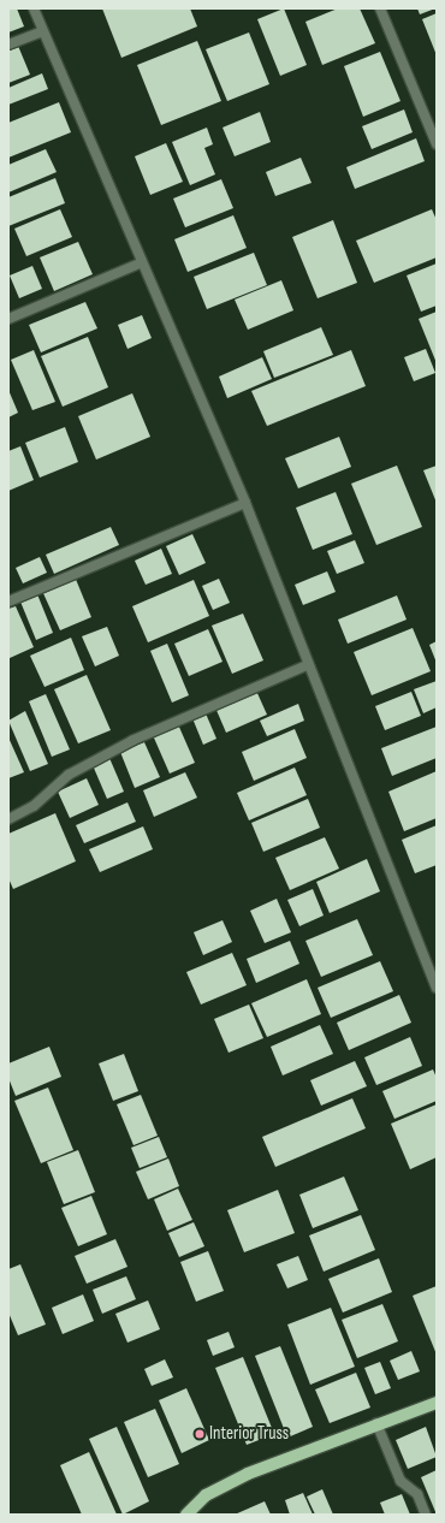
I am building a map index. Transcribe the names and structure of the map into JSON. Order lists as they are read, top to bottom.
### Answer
{
  "places": ["Interior Truss"]
}
